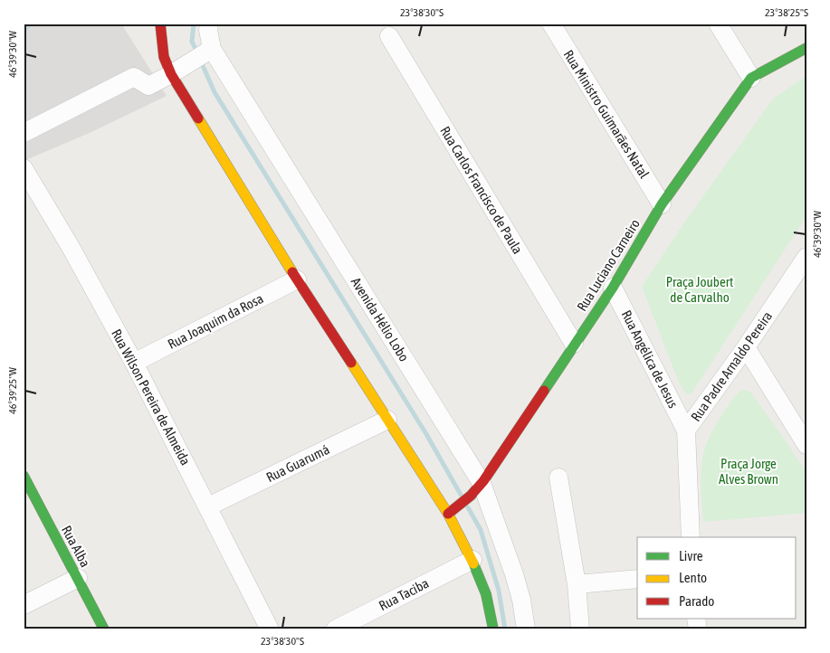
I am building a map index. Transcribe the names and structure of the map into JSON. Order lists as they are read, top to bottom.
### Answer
{
  "streets": {
    "street": [
      "Rua Ministro Guimarães Natal",
      "Rua Carlos Francisco de Paula",
      "Rua Luciano Carneiro",
      "Avenida Hélio Lobo",
      "Rua Joaquim da Rosa",
      "Rua Angélica de Jesus",
      "Rua Padre Arnaldo Pereira",
      "Rua Wilson Pereira de Almeida",
      "Rua Guarumá",
      "Rua Alba",
      "Rua Taciba"
    ]
  },
  "crossings": [
    ["Rua Ministro Guimarães Natal", "Rua Luciano Carneiro"],
    ["Rua Carlos Francisco de Paula", "Rua Luciano Carneiro"],
    ["Rua Luciano Carneiro", "Avenida Hélio Lobo"],
    ["Rua Luciano Carneiro", "Rua Angélica de Jesus"],
    ["Rua Joaquim da Rosa", "Rua Wilson Pereira de Almeida"],
    ["Rua Angélica de Jesus", "Rua Padre Arnaldo Pereira"],
    ["Rua Wilson Pereira de Almeida", "Rua Guarumá"]
  ],
  "parks": ["Praça Joubert de Carvalho", "Praça Jorge Alves Brown"],
  "legend": ["Livre", "Lento", "Parado"],
  "coordinates": [
    "23°38'30\"S",
    "23°38'25\"S",
    "46°39'30\"W",
    "46°39'25\"W"
  ]
}
